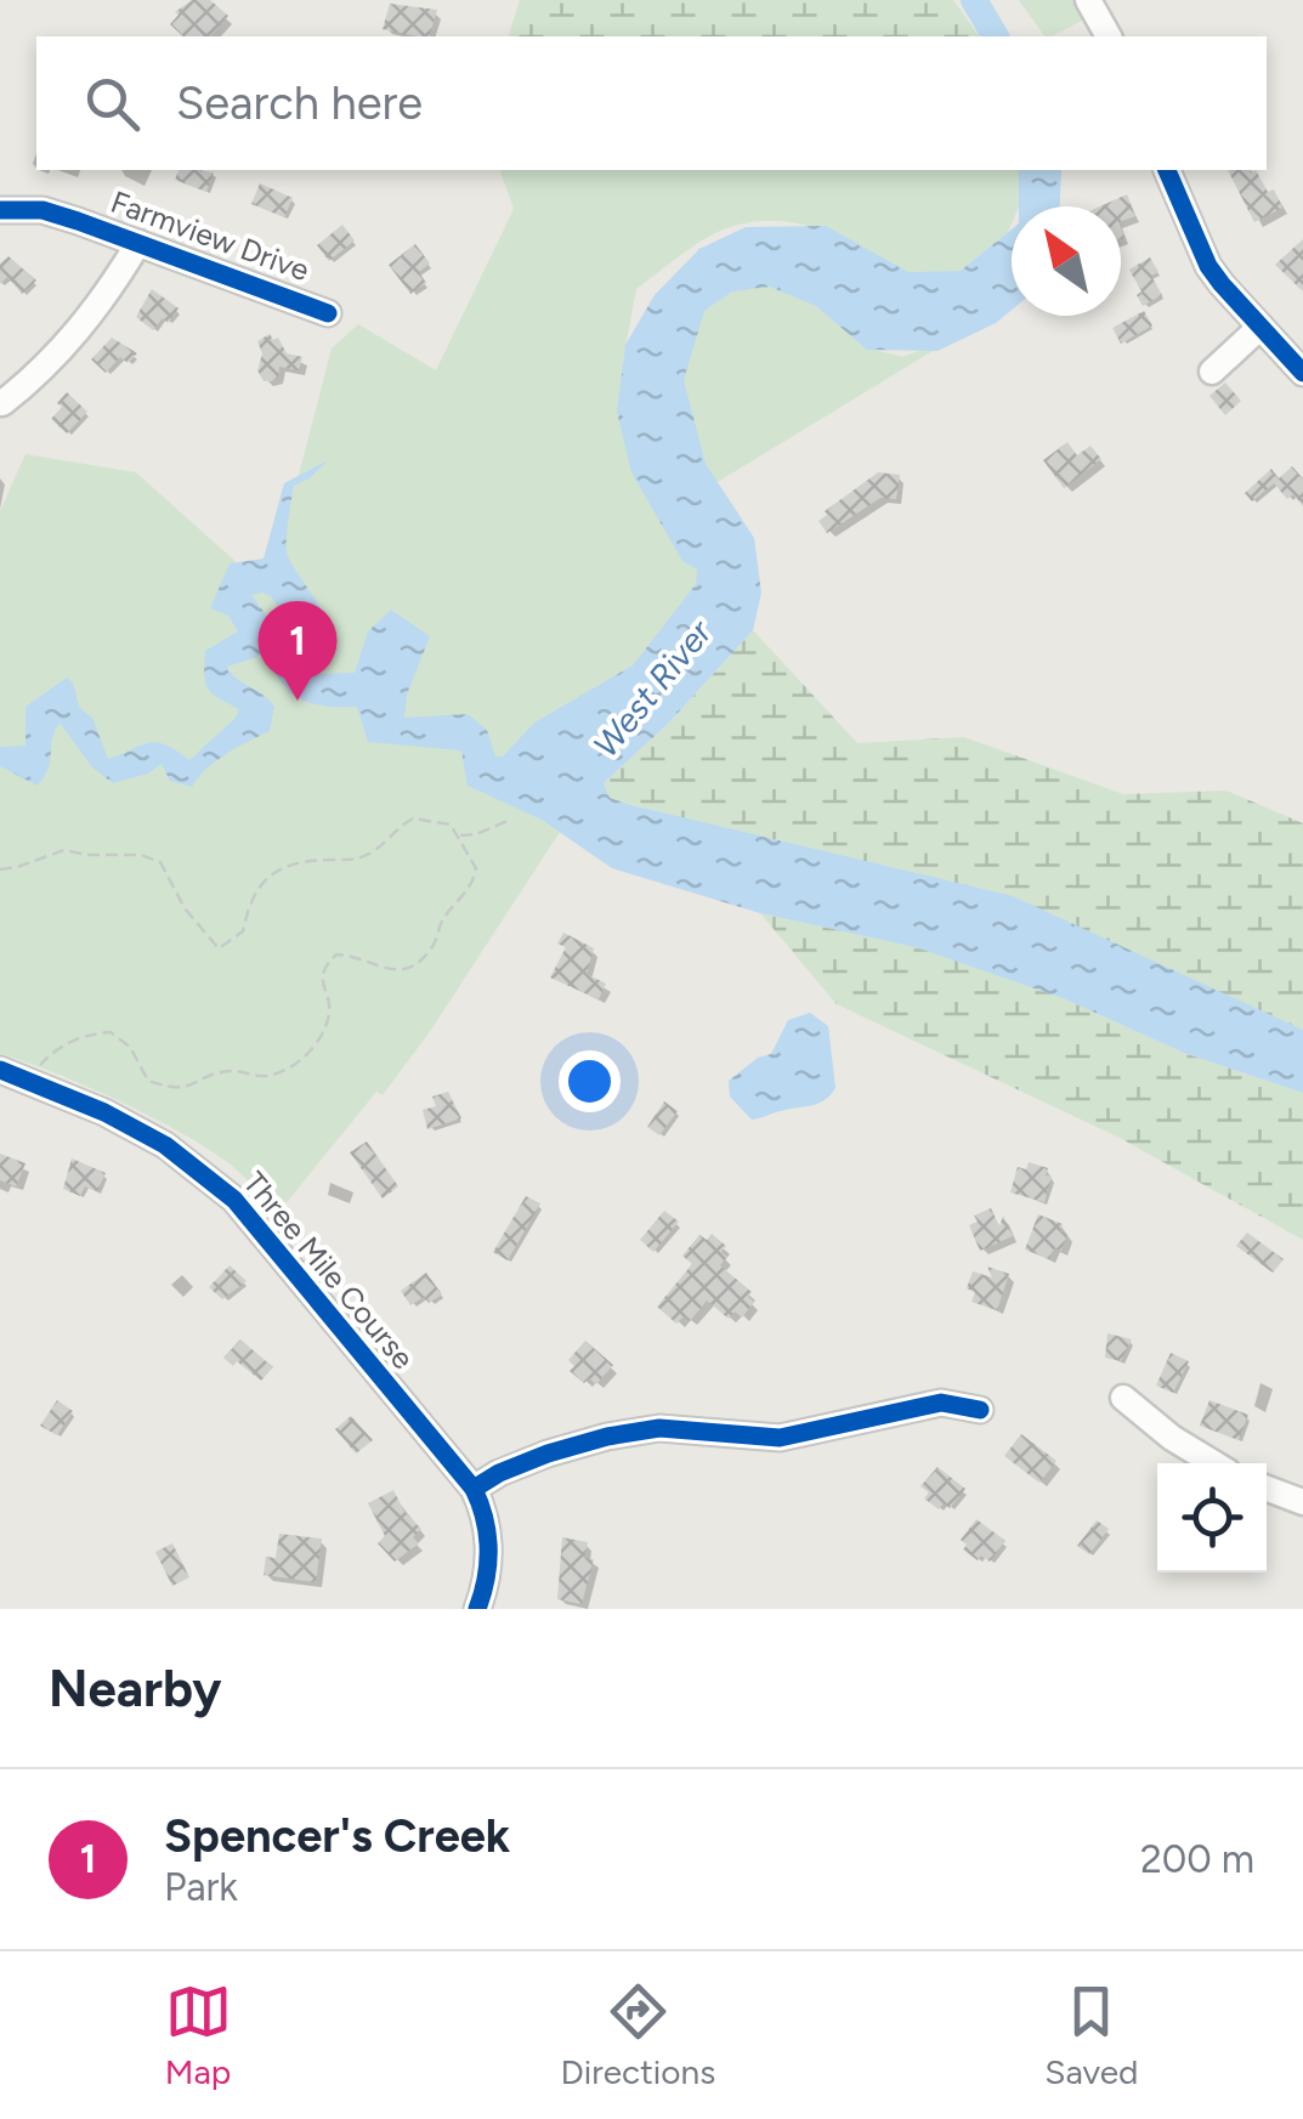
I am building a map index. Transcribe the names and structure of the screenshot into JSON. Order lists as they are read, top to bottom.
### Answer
{
  "streets": {
    "street": ["Farmview Drive", "Three Mile Course"]
  },
  "water": ["West River"],
  "north": "top left",
  "page": {
    "search": "Search here",
    "pins": "1",
    "heading": "Nearby",
    "list": [
      {
        "mark": "1",
        "name": "Spencer's Creek",
        "note": "Park",
        "value": "200 m"
      }
    ],
    "nav": ["Map", "Directions", "Saved"]
  }
}
